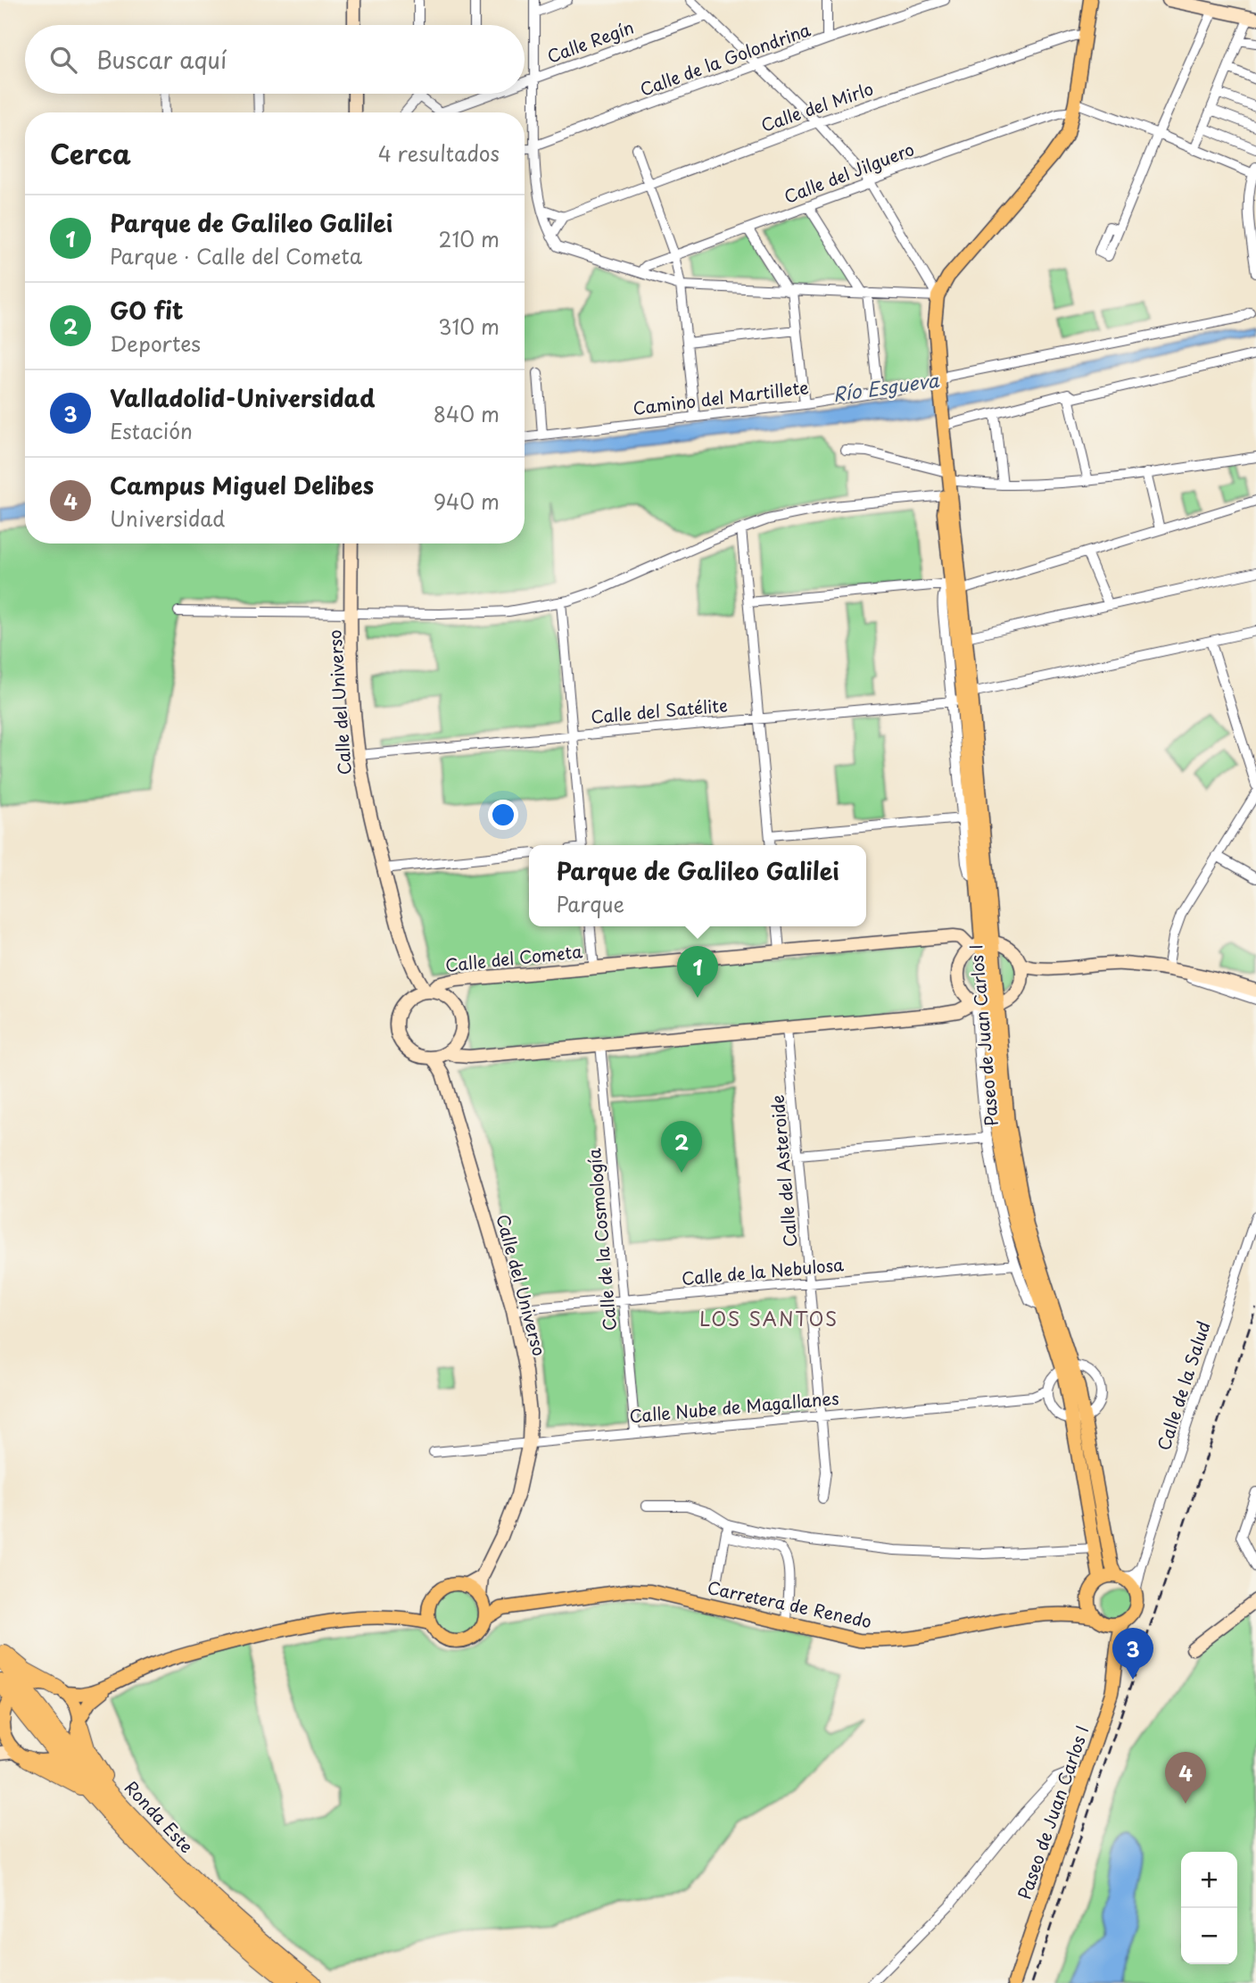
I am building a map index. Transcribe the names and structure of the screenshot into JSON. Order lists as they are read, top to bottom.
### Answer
{
  "streets": {
    "highway": ["Ronda Este"],
    "main road": ["Paseo de Juan Carlos I", "Carretera de Renedo"],
    "street": [
      "Calle Regín",
      "Calle de la Golondrina",
      "Calle del Mirlo",
      "Calle del Jilguero",
      "Camino del Martillete",
      "Calle del Universo",
      "Calle del Satélite",
      "Calle del Cometa",
      "Calle del Asteroide",
      "Calle de la Cosmología",
      "Calle de la Nebulosa",
      "Calle de la Salud",
      "Calle Nube de Magallanes"
    ]
  },
  "crossings": [
    ["Calle del Mirlo", "Paseo de Juan Carlos I"],
    ["Calle del Jilguero", "Paseo de Juan Carlos I"],
    ["Camino del Martillete", "Paseo de Juan Carlos I"],
    ["Calle del Universo", "Calle del Satélite"],
    ["Calle del Universo", "Calle del Cometa"],
    ["Calle del Universo", "Calle de la Nebulosa"],
    ["Calle del Universo", "Calle Nube de Magallanes"],
    ["Calle del Universo", "Carretera de Renedo"],
    ["Calle del Satélite", "Paseo de Juan Carlos I"],
    ["Calle del Cometa", "Paseo de Juan Carlos I"],
    ["Paseo de Juan Carlos I", "Calle de la Nebulosa"],
    ["Paseo de Juan Carlos I", "Calle de la Salud"],
    ["Paseo de Juan Carlos I", "Carretera de Renedo"],
    ["Calle del Asteroide", "Calle de la Nebulosa"],
    ["Calle del Asteroide", "Calle Nube de Magallanes"],
    ["Calle de la Cosmología", "Calle de la Nebulosa"],
    ["Calle de la Cosmología", "Calle Nube de Magallanes"],
    ["Calle de la Salud", "Carretera de Renedo"]
  ],
  "districts": ["LOS SANTOS"],
  "water": ["Río Esgueva"],
  "page": {
    "search": "Buscar aquí",
    "heading": ["Cerca", "4 resultados"],
    "list": [
      {
        "mark": "1",
        "name": "Parque de Galileo Galilei",
        "note": "Parque · Calle del Cometa",
        "value": "210 m"
      },
      {
        "mark": "2",
        "name": "GO fit",
        "note": "Deportes",
        "value": "310 m"
      },
      {
        "mark": "3",
        "name": "Valladolid-Universidad",
        "note": "Estación",
        "value": "840 m"
      },
      {
        "mark": "4",
        "name": "Campus Miguel Delibes",
        "note": "Universidad",
        "value": "940 m"
      }
    ],
    "popup": ["Parque de Galileo Galilei", "Parque"],
    "pins": [
      "1",
      "2",
      "3",
      "4"
    ],
    "map_buttons": ["+", "−"]
  }
}
